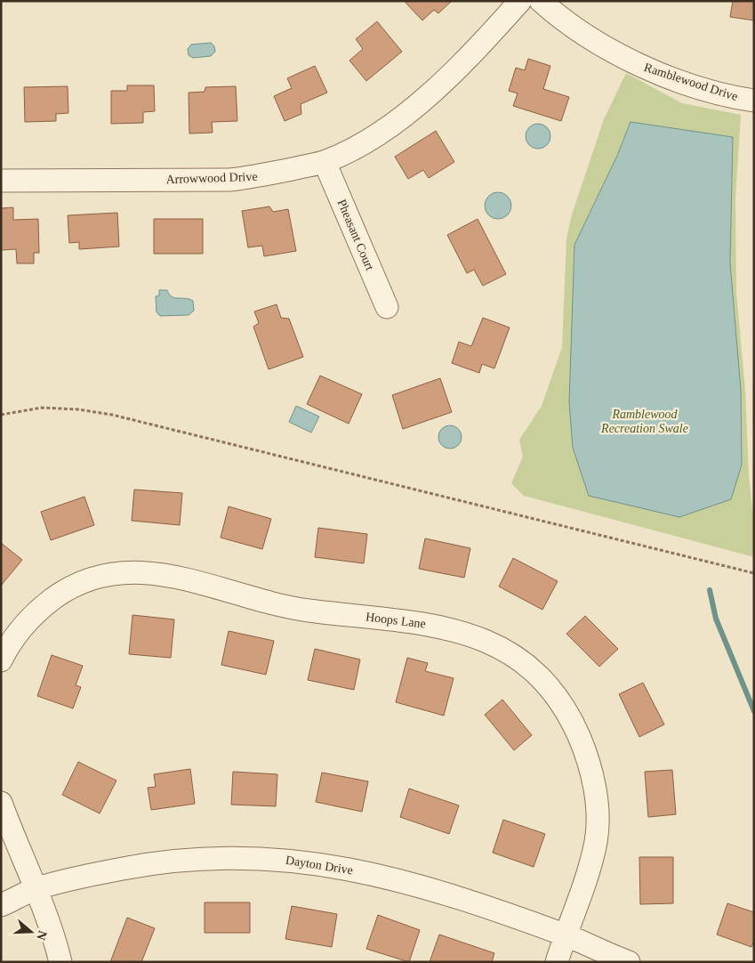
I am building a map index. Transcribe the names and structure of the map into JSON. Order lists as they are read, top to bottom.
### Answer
{
  "streets": {
    "street": [
      "Ramblewood Drive",
      "Arrowwood Drive",
      "Pheasant Court",
      "Hoops Lane",
      "Dayton Drive"
    ]
  },
  "crossings": [
    ["Arrowwood Drive", "Pheasant Court"],
    ["Hoops Lane", "Dayton Drive"]
  ],
  "parks": ["Ramblewood Recreation Swale"],
  "north": "right"
}
